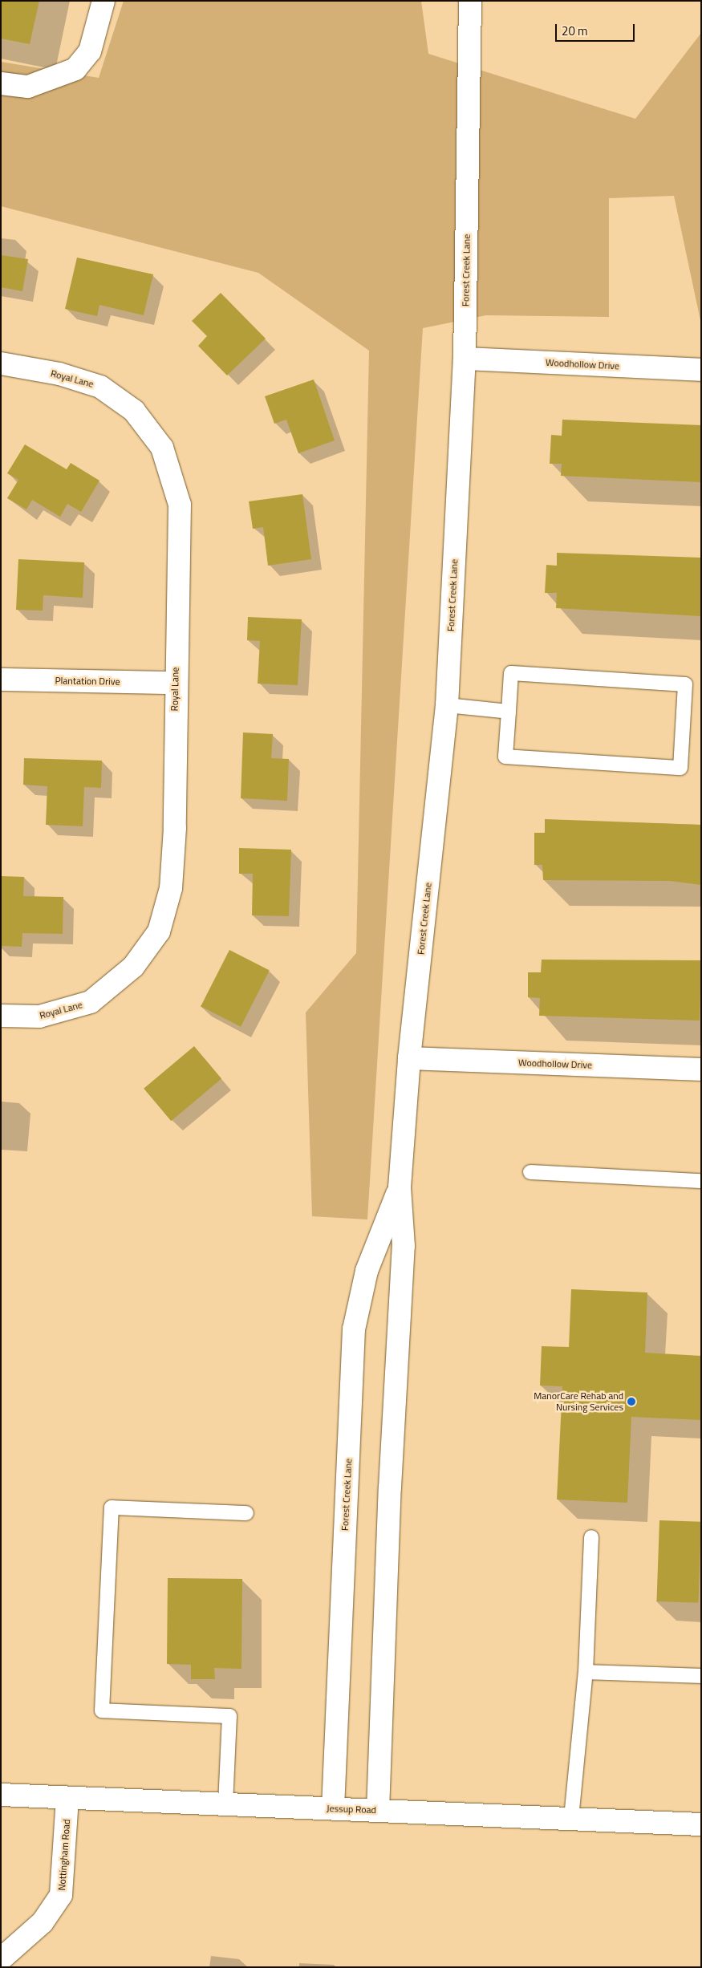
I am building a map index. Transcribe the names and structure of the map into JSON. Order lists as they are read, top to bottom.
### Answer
{
  "streets": {
    "street": [
      "Forest Creek Lane",
      "Woodhollow Drive",
      "Royal Lane",
      "Plantation Drive",
      "Jessup Road",
      "Nottingham Road"
    ]
  },
  "crossings": [
    ["Forest Creek Lane", "Woodhollow Drive"],
    ["Forest Creek Lane", "Jessup Road"],
    ["Royal Lane", "Plantation Drive"],
    ["Jessup Road", "Nottingham Road"]
  ],
  "places": ["ManorCare Rehab and Nursing Services"],
  "scale_bar": "20 m"
}
